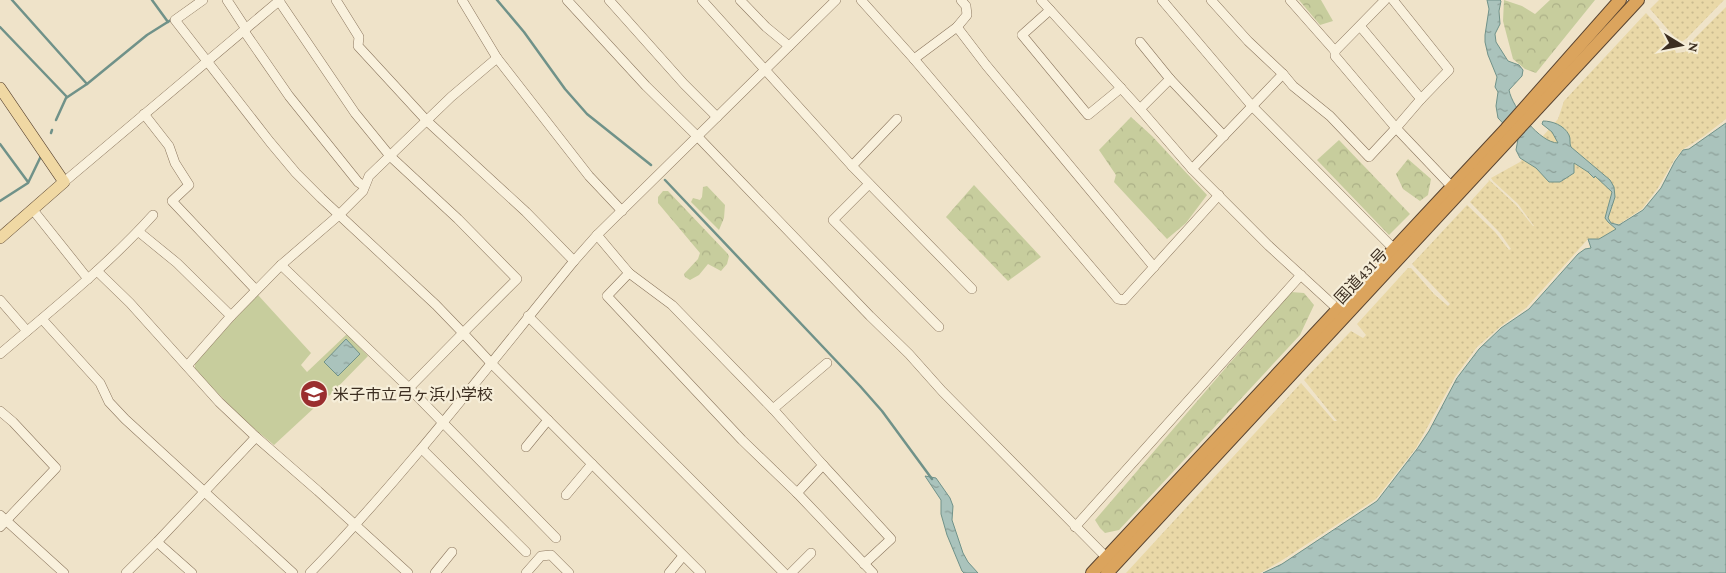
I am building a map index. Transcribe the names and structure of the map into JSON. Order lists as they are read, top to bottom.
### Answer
{
  "streets": {
    "highway": ["国道431号"]
  },
  "places": {
    "school or university": ["米子市立弓ヶ浜小学校"]
  },
  "north": "right"
}
